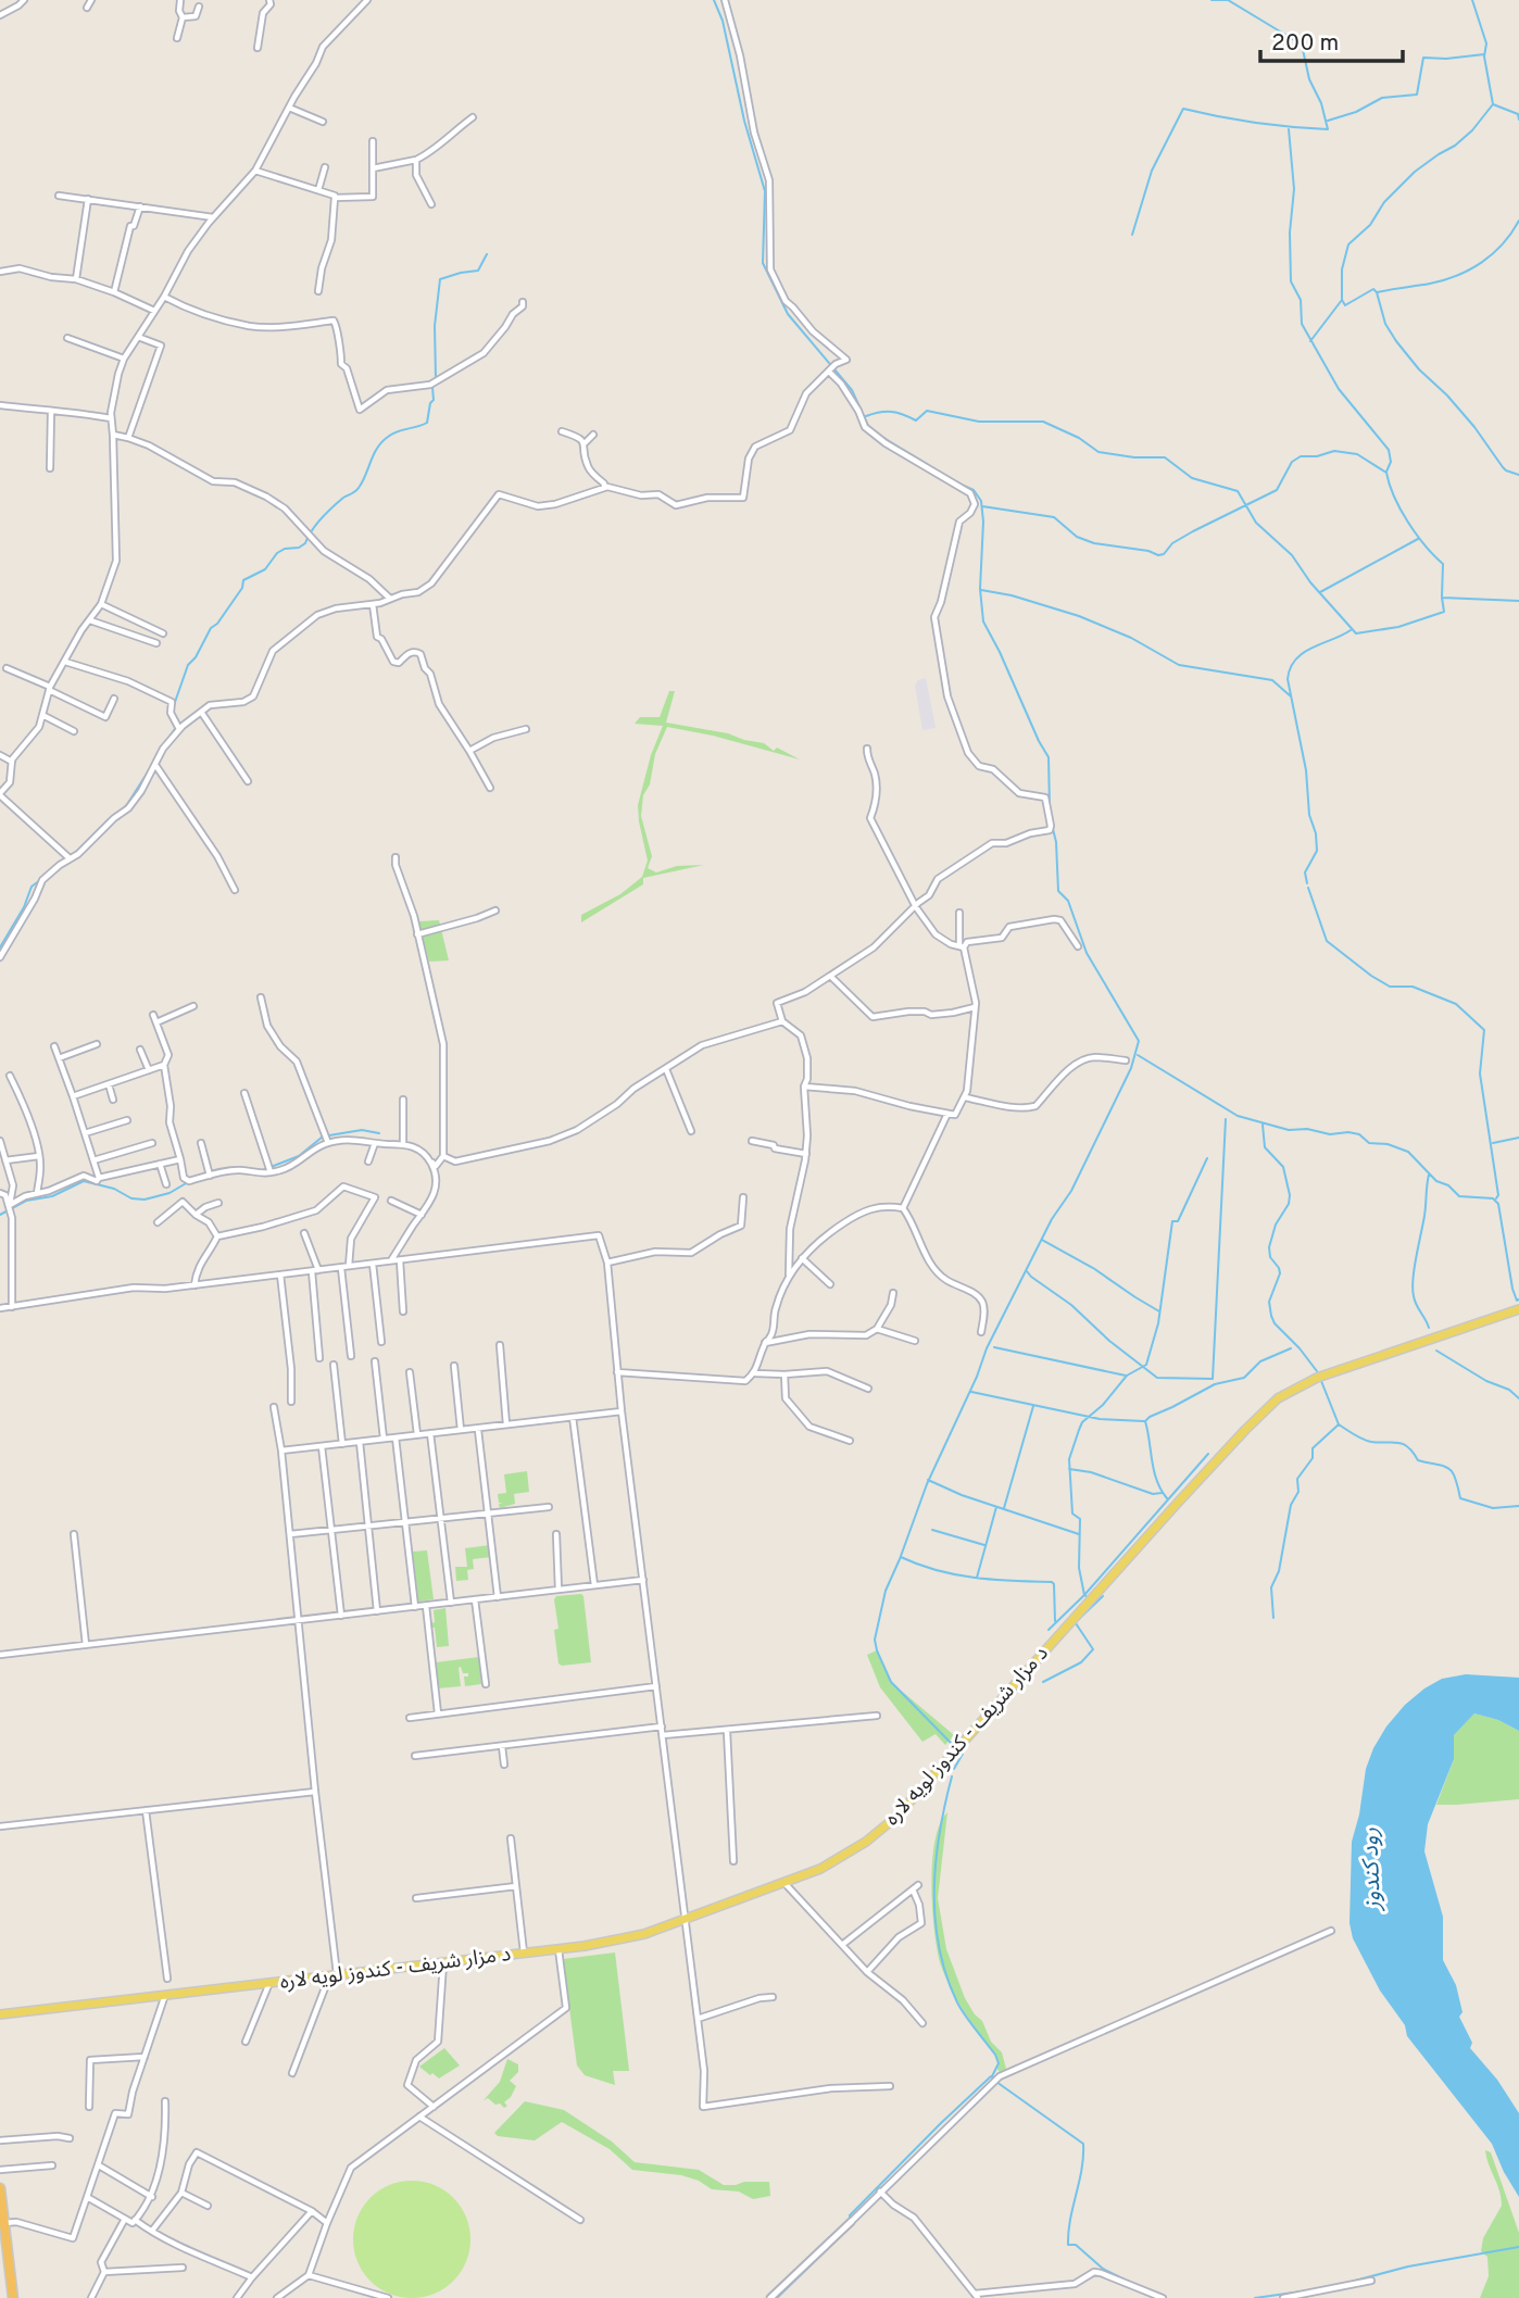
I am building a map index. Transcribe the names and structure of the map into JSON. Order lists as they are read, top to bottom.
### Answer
{
  "streets": {
    "main road": ["د مزار شریف - کندوز لویه لاره"]
  },
  "water": ["رود کندوز"],
  "scale_bar": "200 m"
}
